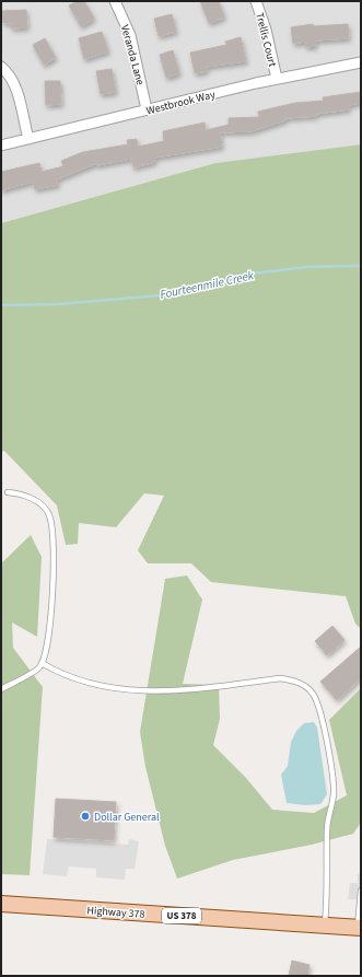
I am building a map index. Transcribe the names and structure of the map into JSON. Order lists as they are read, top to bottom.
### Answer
{
  "streets": {
    "main road": ["Highway 378", "US 378"],
    "street": ["Trellis Court", "Veranda Lane", "Westbrook Way"]
  },
  "crossings": [
    ["Trellis Court", "Westbrook Way"],
    ["Veranda Lane", "Westbrook Way"]
  ],
  "water": ["Fourteenmile Creek"],
  "places": ["Dollar General"]
}
